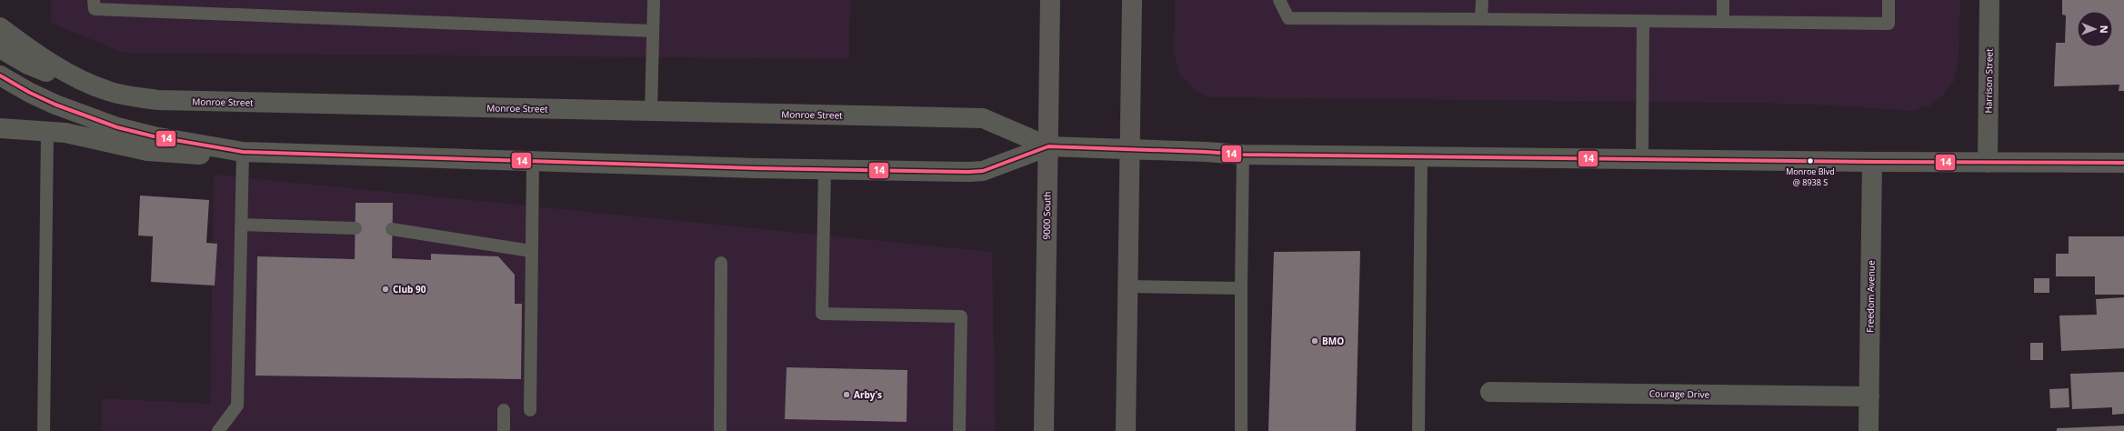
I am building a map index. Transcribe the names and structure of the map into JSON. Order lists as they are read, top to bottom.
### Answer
{
  "streets": {
    "main road": ["9000 South"],
    "street": [
      "Harrison Street",
      "Monroe Street",
      "Freedom Avenue",
      "Courage Drive"
    ]
  },
  "crossings": [
    ["Harrison Street", "Monroe Street"],
    ["Monroe Street", "9000 South"],
    ["Monroe Street", "Freedom Avenue"],
    ["Freedom Avenue", "Courage Drive"]
  ],
  "places": [
    "Monroe Blvd @ 8938 S",
    "Club 90",
    "BMO",
    "Arby's"
  ],
  "lines": ["transit line 14"],
  "north": "right"
}
